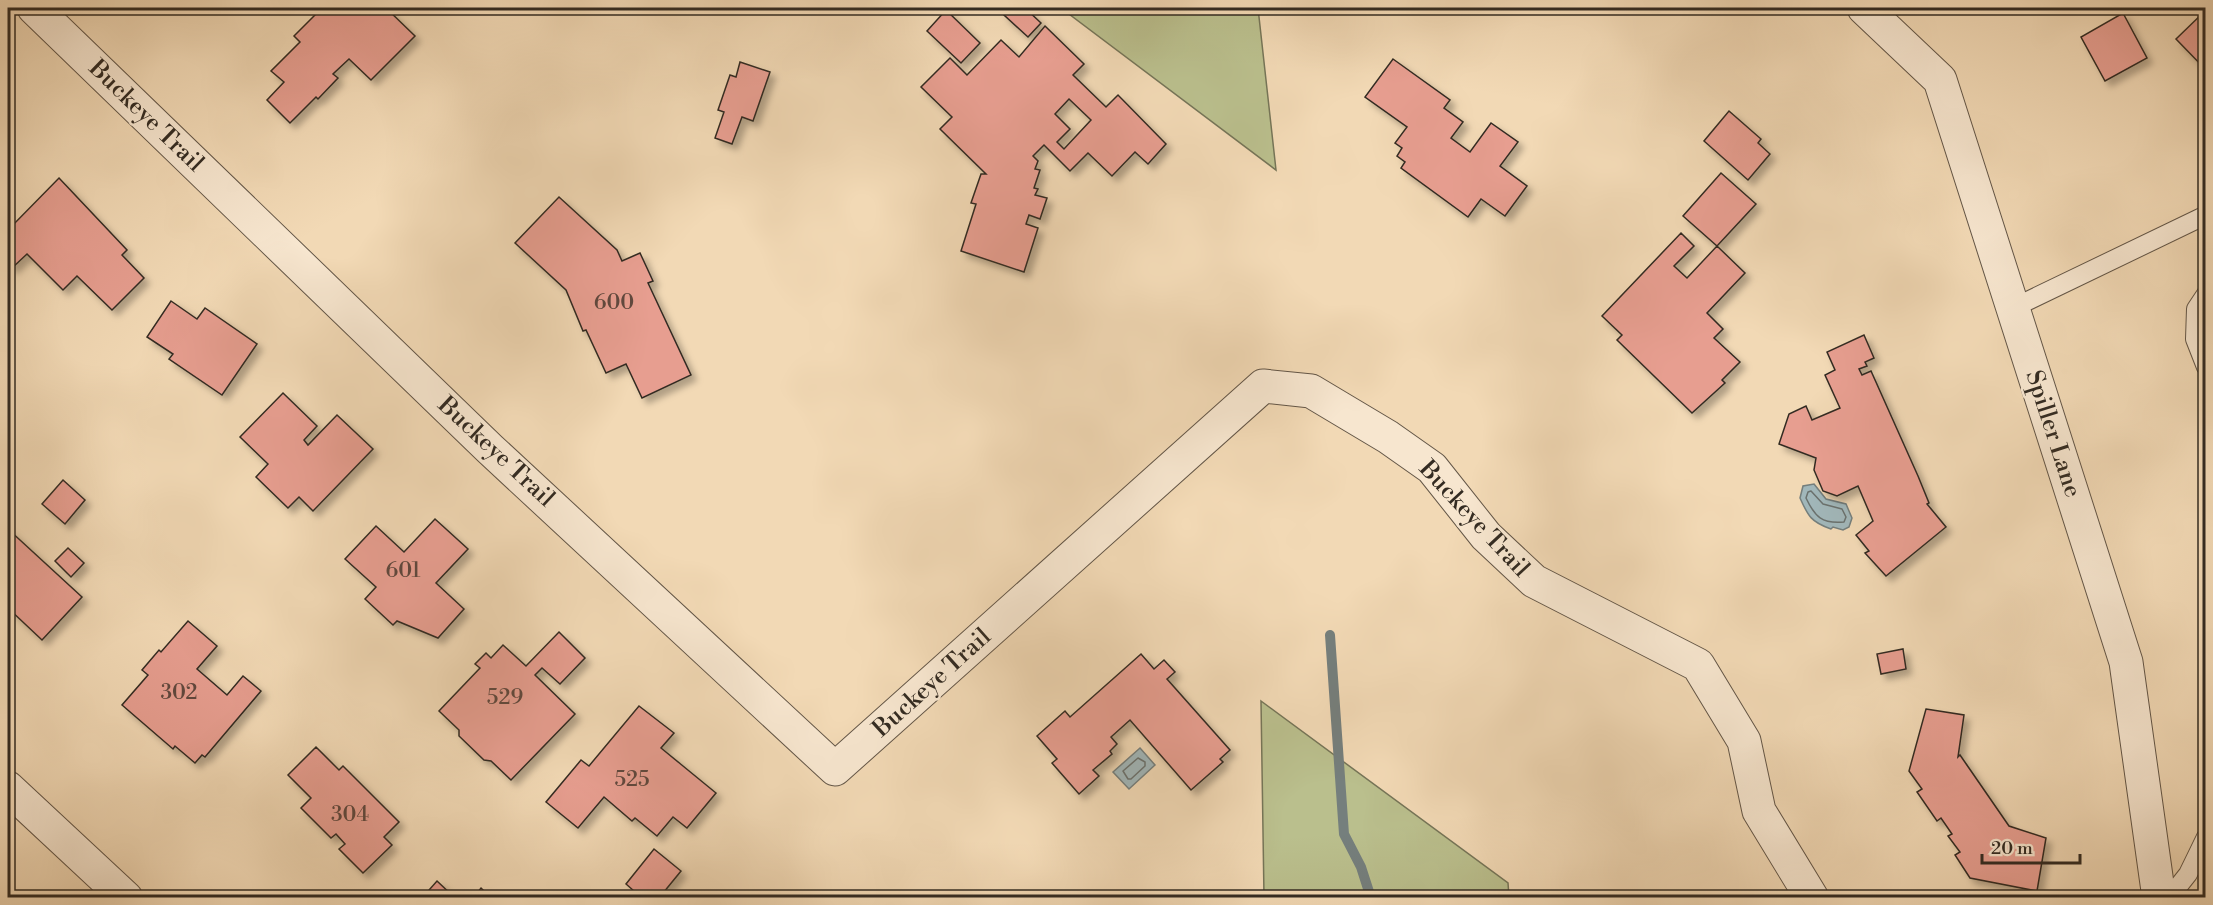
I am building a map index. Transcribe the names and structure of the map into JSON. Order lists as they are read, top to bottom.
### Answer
{
  "streets": {
    "street": ["Buckeye Trail", "Spiller Lane"]
  },
  "house_numbers": [
    "600",
    "601",
    "302",
    "529",
    "525",
    "304"
  ],
  "scale_bar": "20 m"
}
